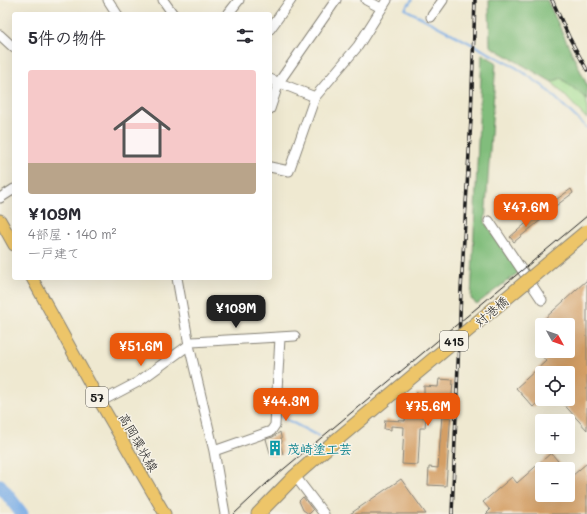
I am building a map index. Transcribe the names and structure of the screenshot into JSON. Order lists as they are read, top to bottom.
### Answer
{
  "streets": {
    "highway": ["対港橋", "415"],
    "main road": ["57", "高岡環状線"]
  },
  "crossings": [
    ["対港橋", "415"]
  ],
  "places": {
    "building": ["茂崎塗工芸"]
  },
  "north": "bottom right",
  "page": {
    "heading": "5件の物件",
    "list": [
      {
        "name": "¥109M",
        "note": "4部屋 · 140 m² · 一戸建て"
      }
    ],
    "price": [
      "¥47.6M",
      "¥109M",
      "¥51.6M",
      "¥44.3M",
      "¥75.6M"
    ],
    "map_buttons": ["+", "−"]
  }
}
